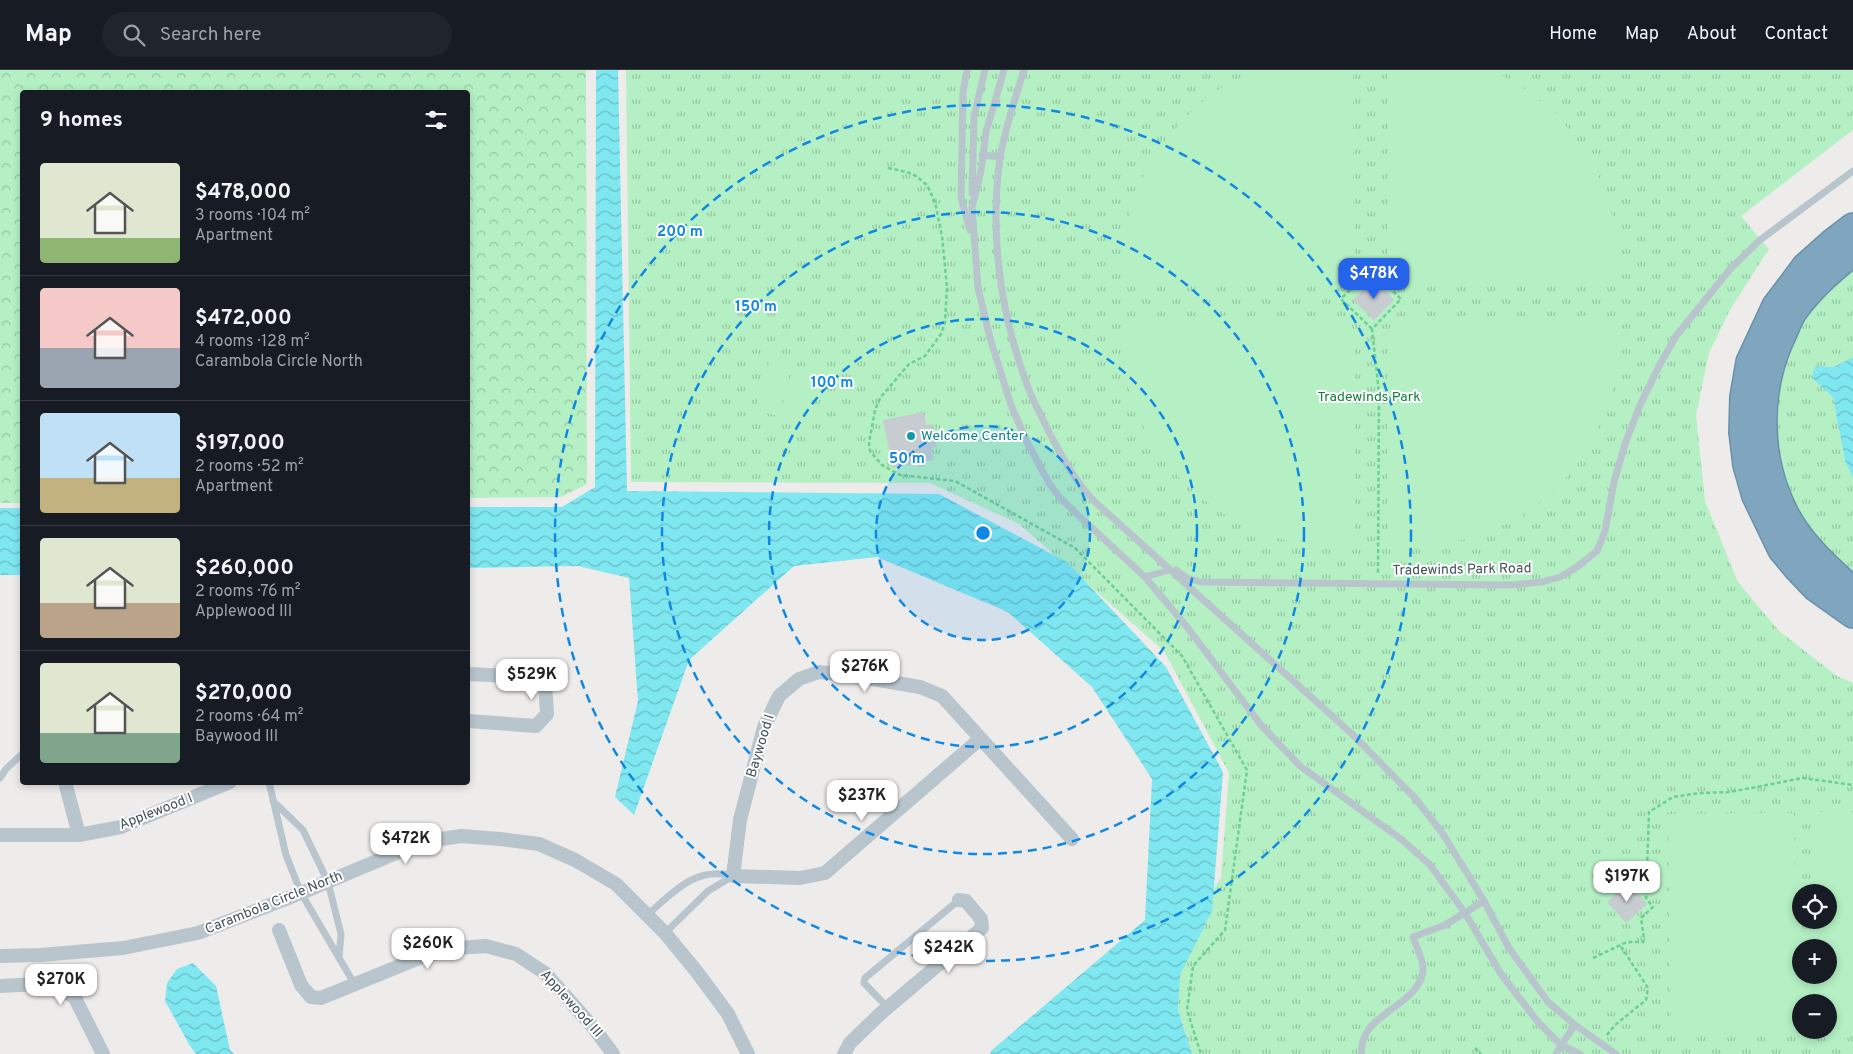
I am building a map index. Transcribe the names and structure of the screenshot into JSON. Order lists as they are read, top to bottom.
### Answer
{
  "streets": {
    "street": [
      "Baywood I",
      "Applewood I",
      "Carambola Circle North",
      "Applewood III"
    ],
    "lane": ["Tradewinds Park Road"]
  },
  "parks": ["Tradewinds Park"],
  "places": ["Welcome Center"],
  "page": {
    "header": "Map",
    "search": "Search here",
    "nav": [
      "Home",
      "Map",
      "About",
      "Contact"
    ],
    "heading": "9 homes",
    "list": [
      {
        "name": "$478,000",
        "note": "3 rooms · 104 m² · Apartment"
      },
      {
        "name": "$472,000",
        "note": "4 rooms · 128 m² · Carambola Circle North"
      },
      {
        "name": "$197,000",
        "note": "2 rooms · 52 m² · Apartment"
      },
      {
        "name": "$260,000",
        "note": "2 rooms · 76 m² · Applewood III"
      },
      {
        "name": "$270,000",
        "note": "2 rooms · 64 m² · Baywood III"
      }
    ],
    "price": [
      "$478K",
      "$276K",
      "$529K",
      "$237K",
      "$472K",
      "$197K",
      "$260K",
      "$242K",
      "$270K"
    ],
    "map_buttons": ["+", "−"]
  },
  "rings": [
    "200 m",
    "150 m",
    "100 m",
    "50 m"
  ]
}
